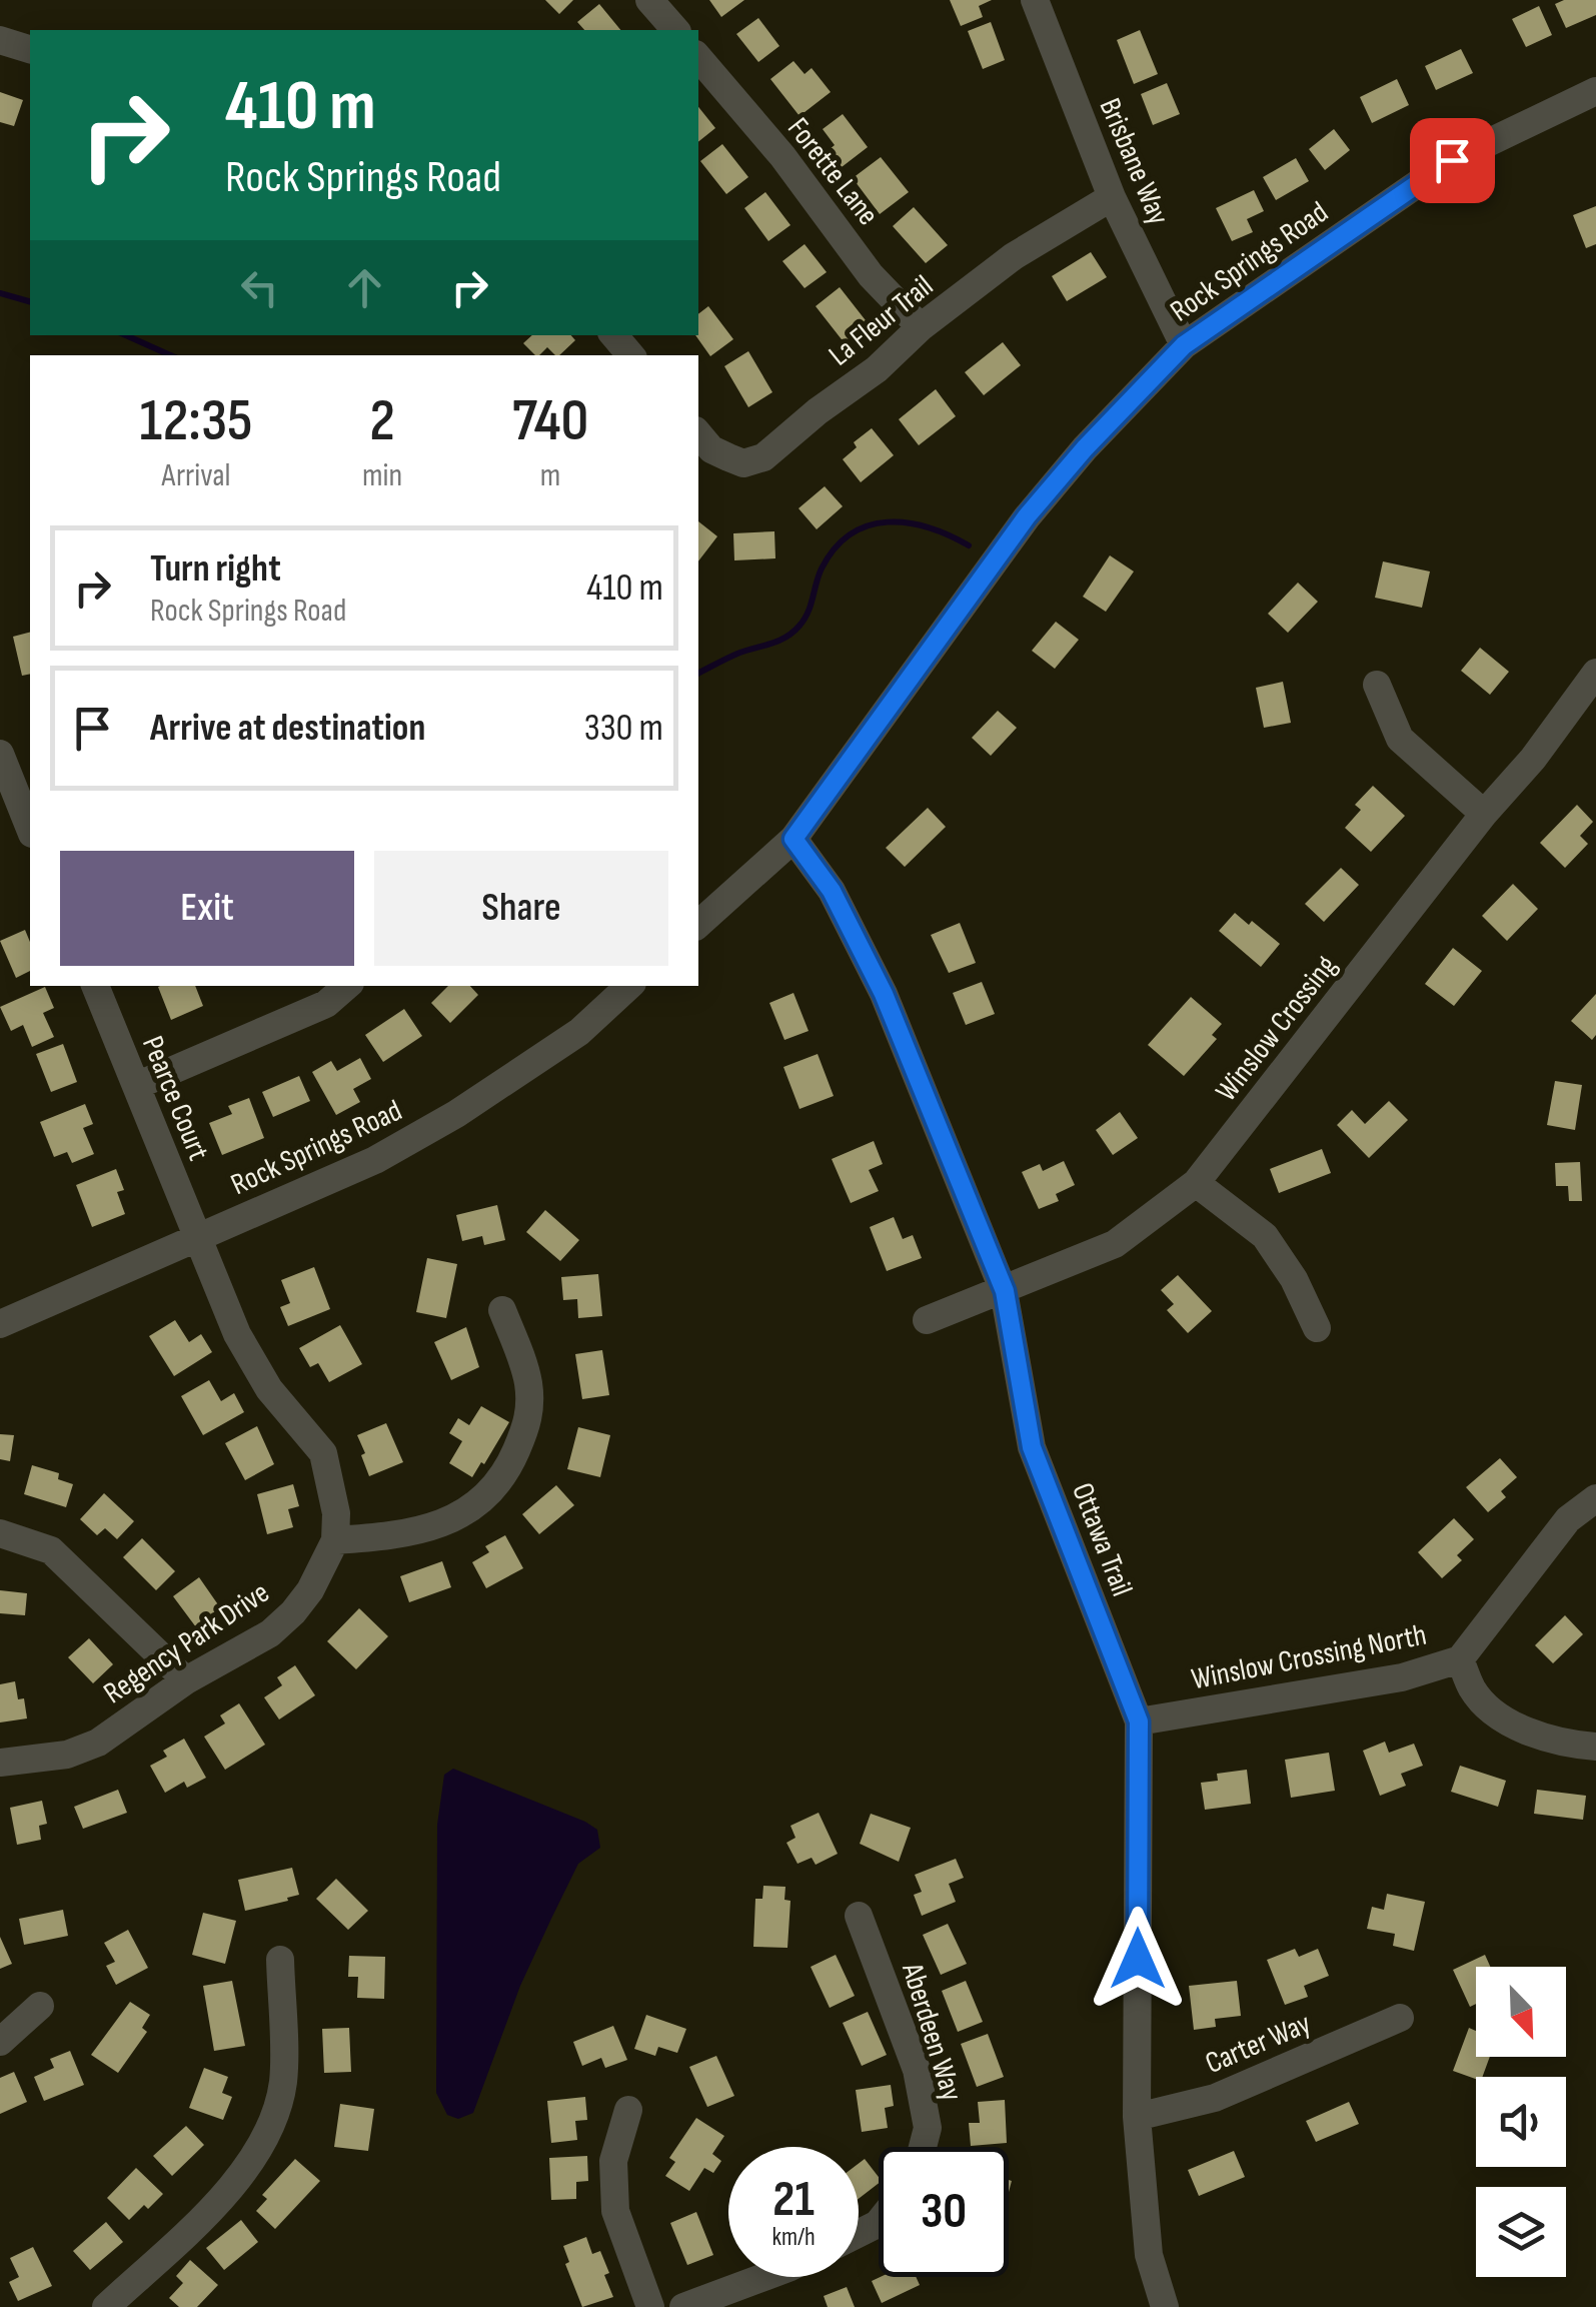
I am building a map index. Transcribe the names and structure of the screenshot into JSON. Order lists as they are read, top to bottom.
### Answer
{
  "streets": {
    "street": [
      "Brisbane Way",
      "Forette Lane",
      "Rock Springs Road",
      "La Fleur Trail",
      "Winslow Crossing",
      "Pearce Court",
      "Ottawa Trail",
      "Regency Park Drive",
      "Winslow Crossing North",
      "Aberdeen Way",
      "Carter Way"
    ]
  },
  "crossings": [
    ["Brisbane Way", "Rock Springs Road"],
    ["Brisbane Way", "La Fleur Trail"],
    ["Forette Lane", "La Fleur Trail"],
    ["Rock Springs Road", "Pearce Court"],
    ["Rock Springs Road", "Ottawa Trail"],
    ["Winslow Crossing", "Ottawa Trail"],
    ["Ottawa Trail", "Winslow Crossing North"],
    ["Ottawa Trail", "Carter Way"]
  ],
  "north": "bottom right",
  "page": {
    "turn": ["410 m", "Rock Springs Road"],
    "eta": [
      "12:35",
      "Arrival",
      "2",
      "min",
      "740",
      "m"
    ],
    "list": [
      {
        "name": "Turn right",
        "note": "Rock Springs Road",
        "value": "410 m"
      },
      {
        "name": "Arrive at destination",
        "value": "330 m"
      }
    ],
    "buttons": ["Exit", "Share"],
    "speed": "21 km/h",
    "limit": "30"
  }
}
